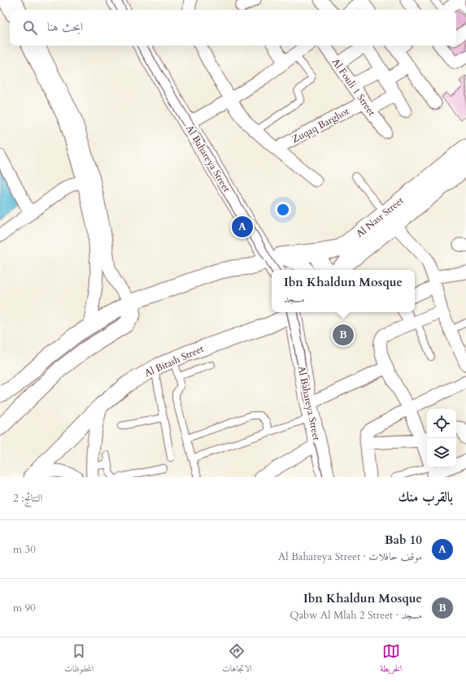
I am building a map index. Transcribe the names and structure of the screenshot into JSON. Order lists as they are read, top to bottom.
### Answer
{
  "streets": {
    "main road": ["Al Bahareya Street", "Al Nasr Street"],
    "street": ["Al Fouli 1 Street", "Zuqaq Barghot", "Al Bitash Street"]
  },
  "crossings": [
    ["Al Fouli 1 Street", "Zuqaq Barghot"],
    ["Al Bahareya Street", "Al Nasr Street"]
  ],
  "page": {
    "search": "ابحث هنا",
    "pins": ["A", "B"],
    "popup": ["Ibn Khaldun Mosque", "مسجد"],
    "heading": ["بالقرب منك", "النتائج: 2"],
    "list": [
      {
        "mark": "A",
        "name": "Bab 10",
        "note": "موقف حافلات · Al Bahareya Street",
        "value": "30 m"
      },
      {
        "mark": "B",
        "name": "Ibn Khaldun Mosque",
        "note": "مسجد · Qabw Al Mlah 2 Street",
        "value": "90 m"
      }
    ],
    "nav": ["الخريطة", "الاتجاهات", "المحفوظات"]
  }
}
